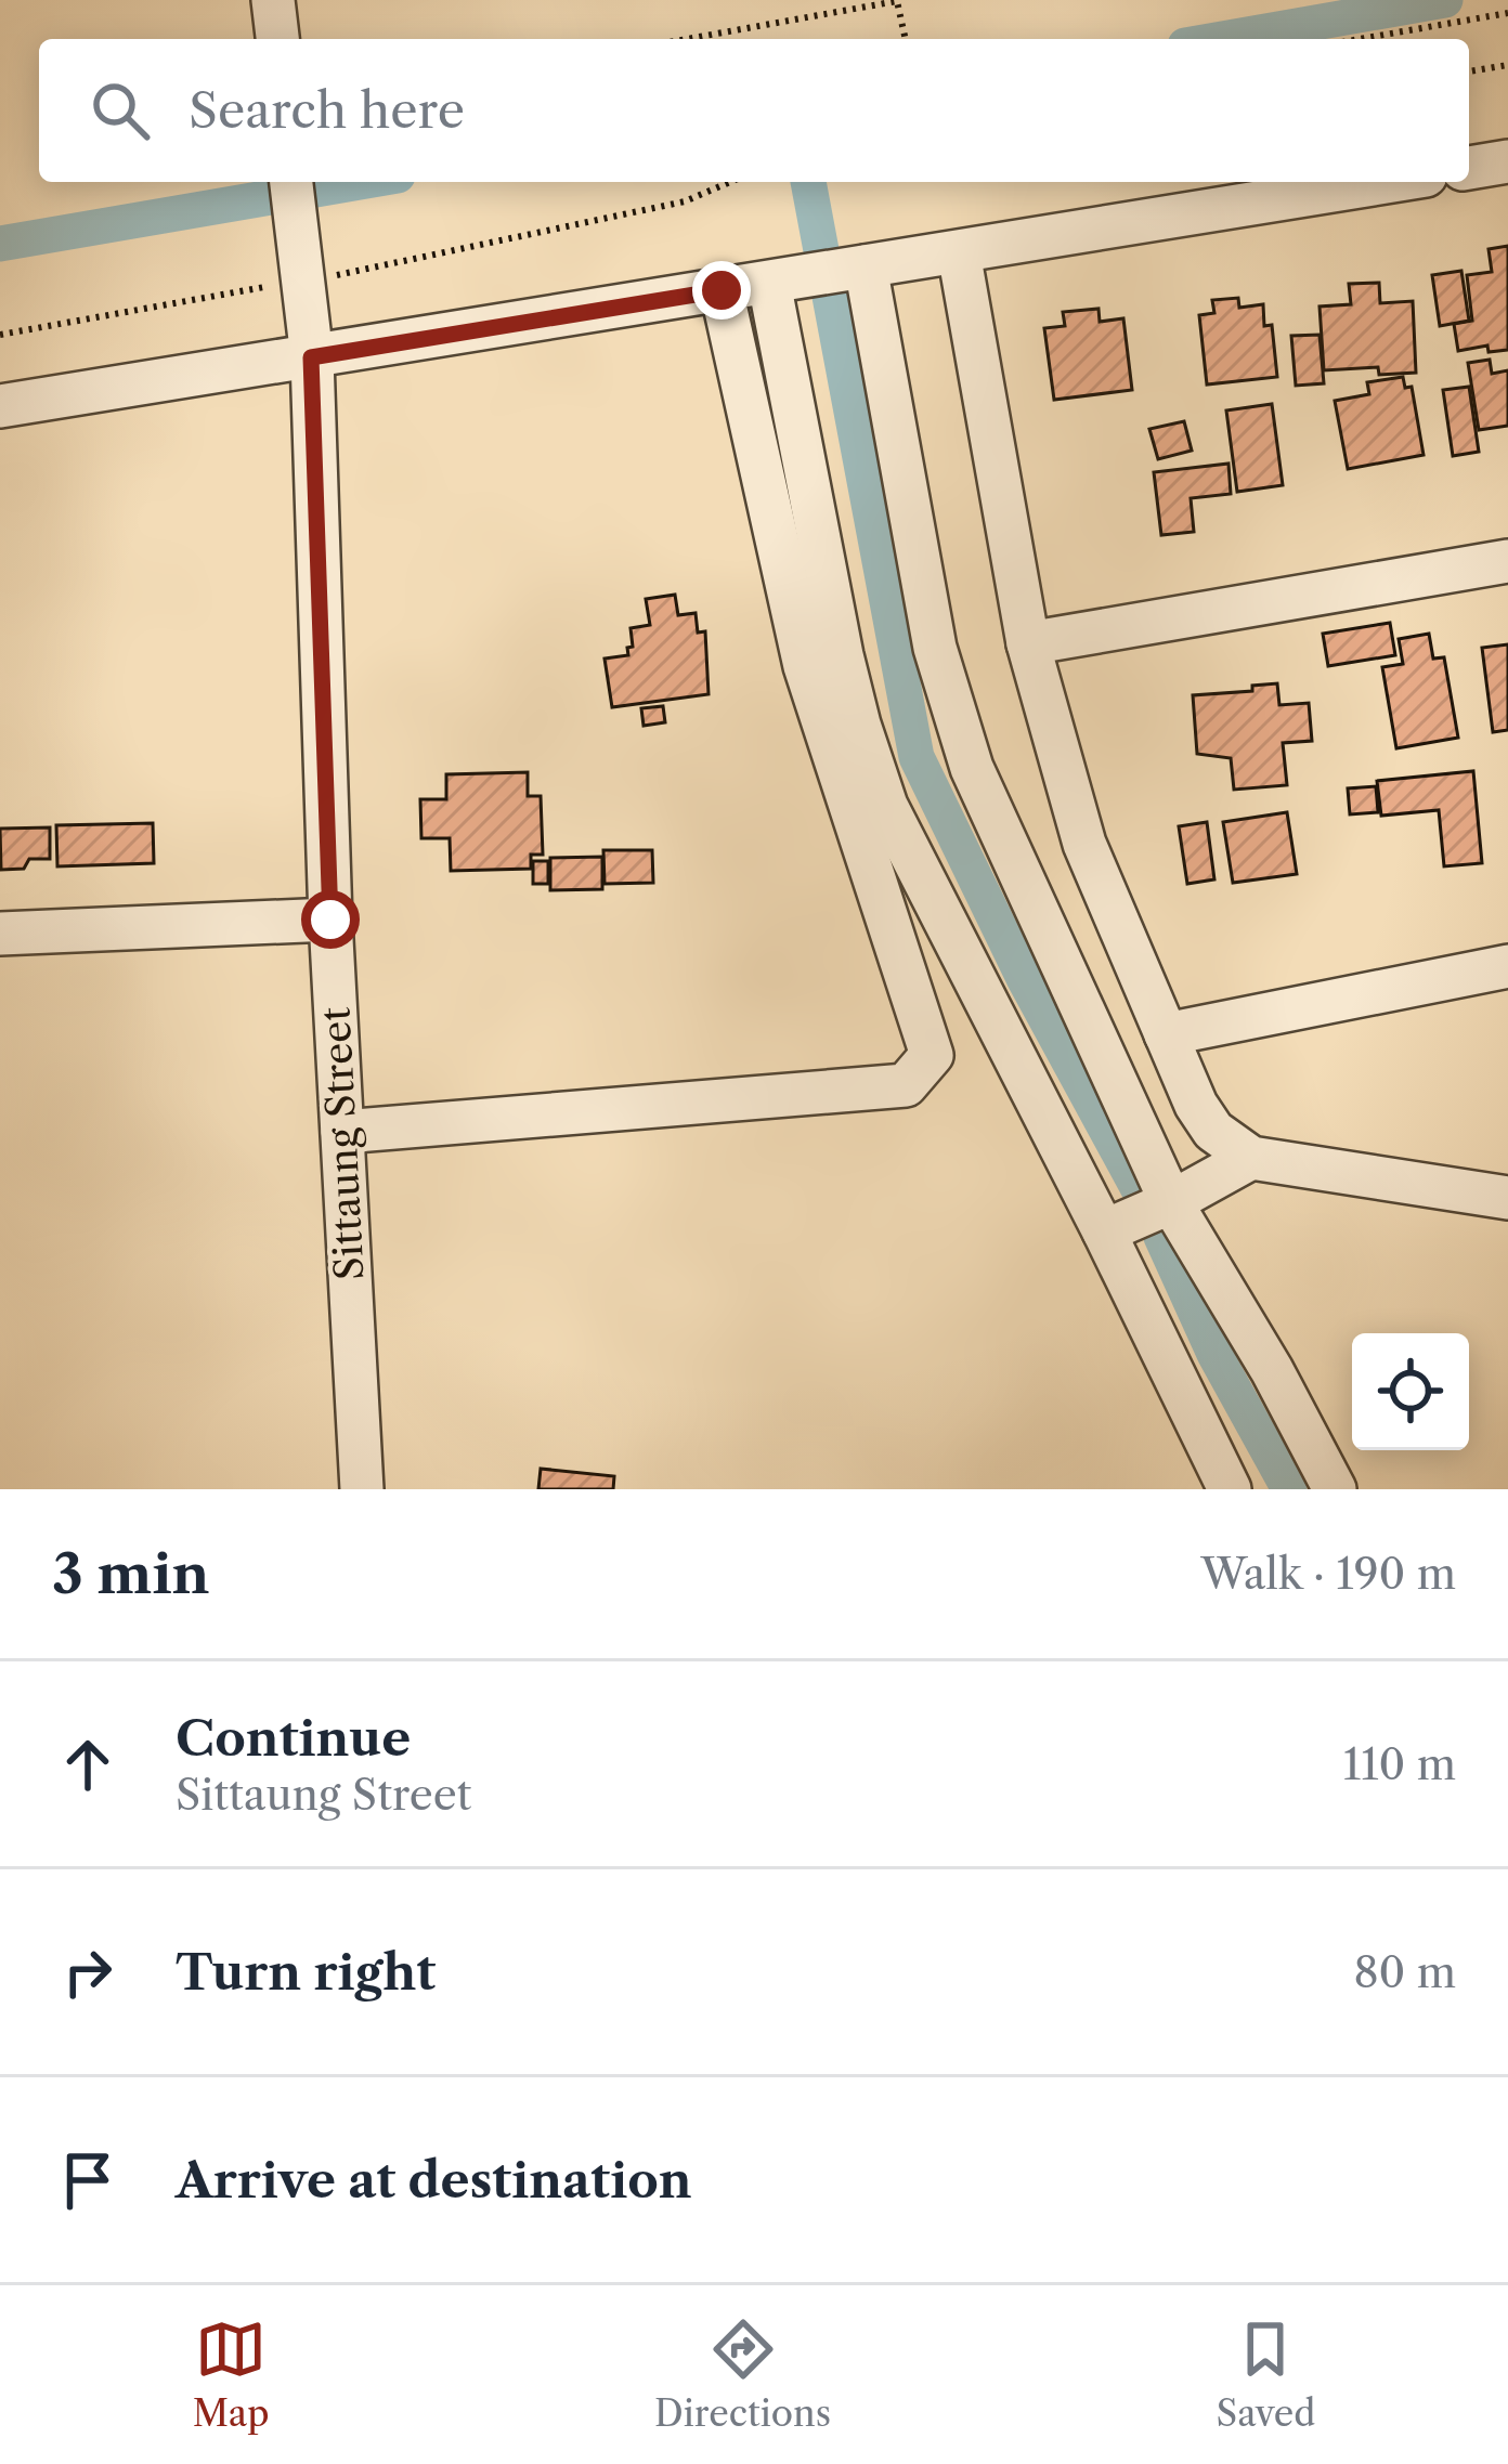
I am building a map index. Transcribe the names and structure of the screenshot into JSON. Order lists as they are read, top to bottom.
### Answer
{
  "streets": {
    "street": ["Sittaung Street"]
  },
  "page": {
    "search": "Search here",
    "heading": ["3 min", "Walk · 190 m"],
    "list": [
      ["Continue", "Sittaung Street", "110 m"],
      ["Turn right", "80 m"],
      "Arrive at destination"
    ],
    "nav": ["Map", "Directions", "Saved"]
  }
}
